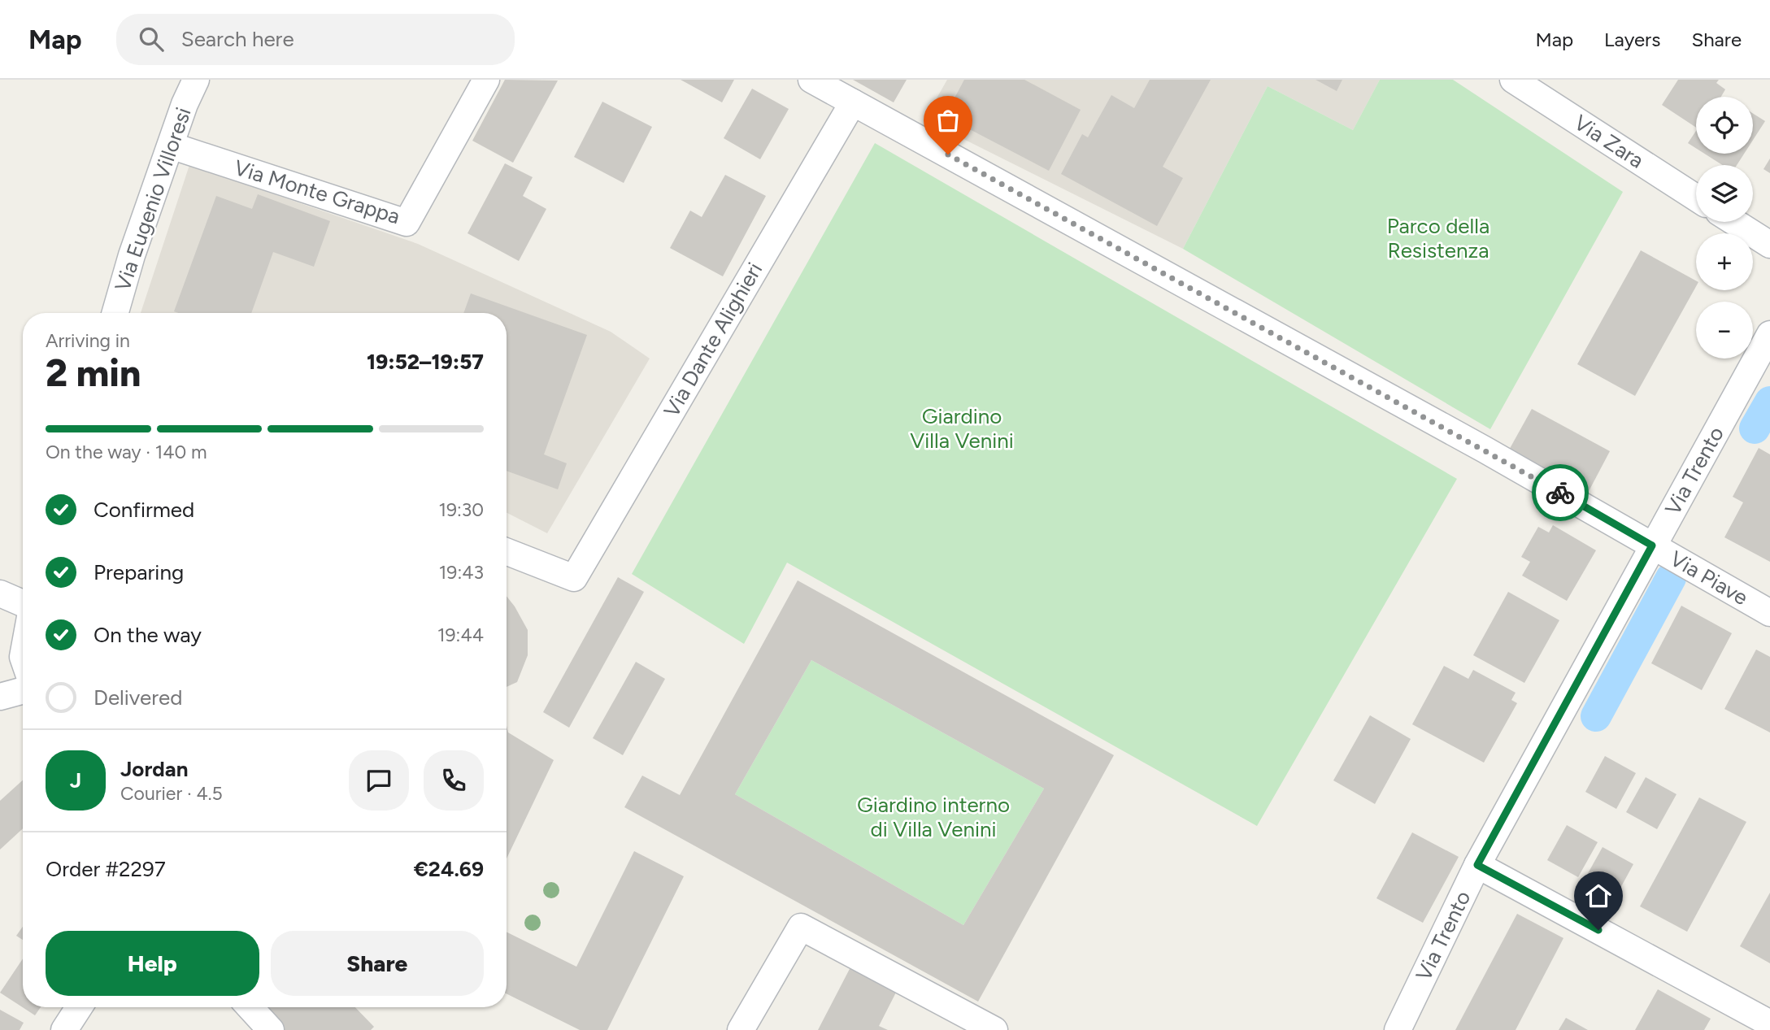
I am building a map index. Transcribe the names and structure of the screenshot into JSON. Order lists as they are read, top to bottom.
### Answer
{
  "streets": {
    "street": [
      "Via Zara",
      "Via Monte Grappa",
      "Via Eugenio Villoresi",
      "Via Dante Alighieri",
      "Via Trento",
      "Via Piave"
    ]
  },
  "crossings": [
    ["Via Monte Grappa", "Via Eugenio Villoresi"],
    ["Via Dante Alighieri", "Via Piave"],
    ["Via Trento", "Via Piave"]
  ],
  "parks": ["Parco della Resistenza", "Giardino Villa Venini", "Giardino interno di Villa Venini"],
  "page": {
    "header": "Map",
    "search": "Search here",
    "nav": ["Map", "Layers", "Share"],
    "map_buttons": ["+", "−"],
    "heading": ["2 min", "Arriving in", "19:52–19:57"],
    "panel": [
      "Jordan",
      "Courier · 4.5",
      "Order #2297",
      "€24.69"
    ],
    "bar": "On the way · 140 m",
    "list": [
      ["Confirmed", "19:30"],
      ["Preparing", "19:43"],
      ["On the way", "19:44"],
      "Delivered"
    ],
    "round": "J",
    "buttons": ["Help", "Share"]
  }
}
